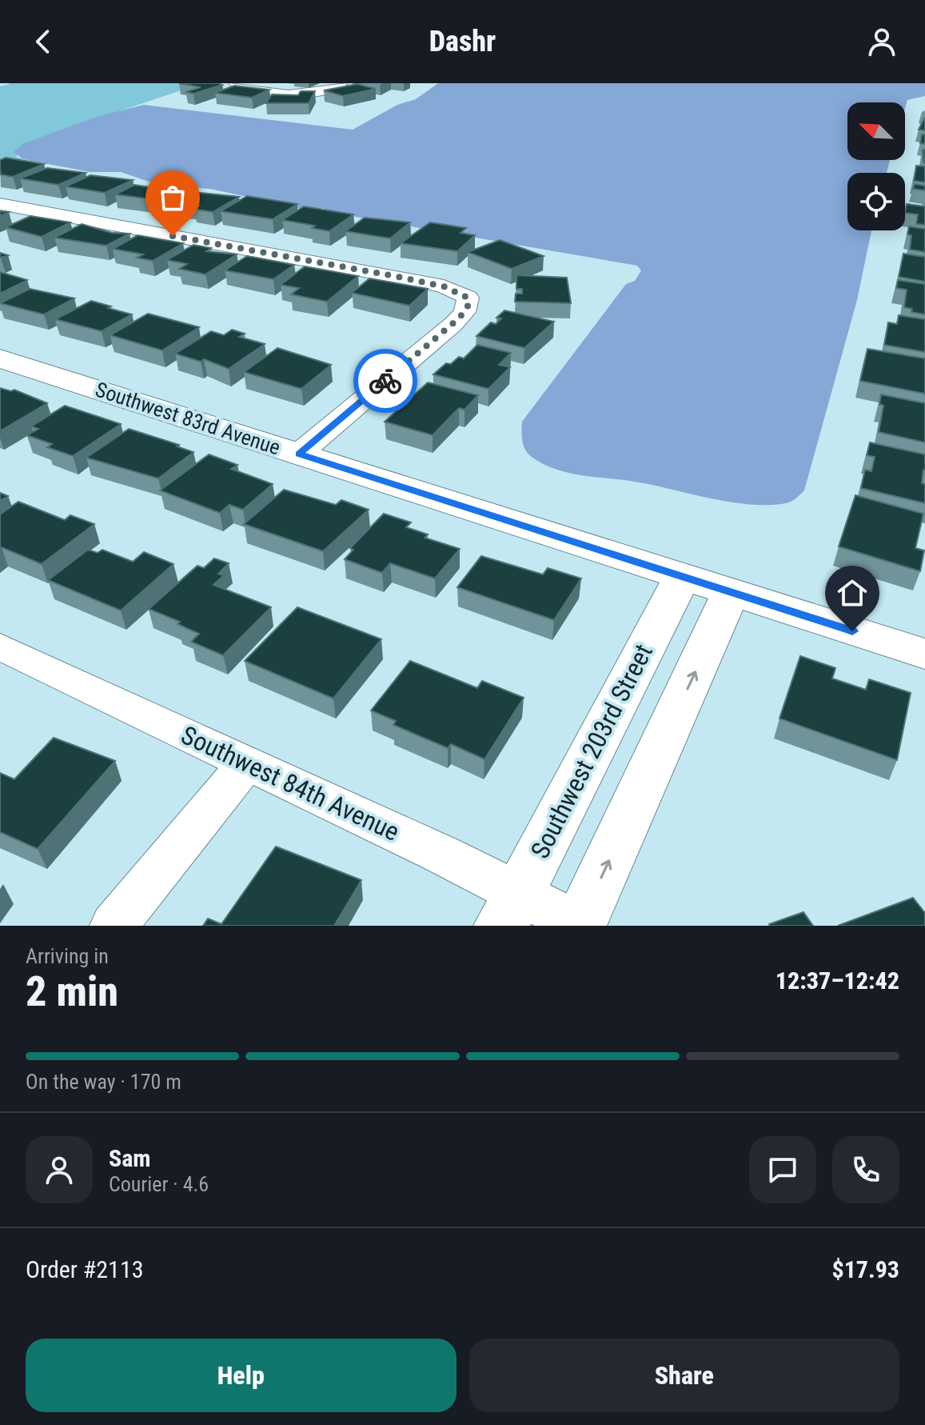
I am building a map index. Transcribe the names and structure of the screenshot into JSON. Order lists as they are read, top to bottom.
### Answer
{
  "streets": {
    "street": ["Southwest 83rd Avenue", "Southwest 203rd Street", "Southwest 84th Avenue"]
  },
  "crossings": [
    ["Southwest 83rd Avenue", "Southwest 203rd Street"],
    ["Southwest 203rd Street", "Southwest 84th Avenue"]
  ],
  "north": "top left",
  "page": {
    "header": "Dashr",
    "heading": ["2 min", "Arriving in", "12:37–12:42"],
    "panel": [
      "Sam",
      "Courier · 4.6",
      "Order #2113",
      "$17.93"
    ],
    "bar": "On the way · 170 m",
    "buttons": ["Help", "Share"]
  }
}
